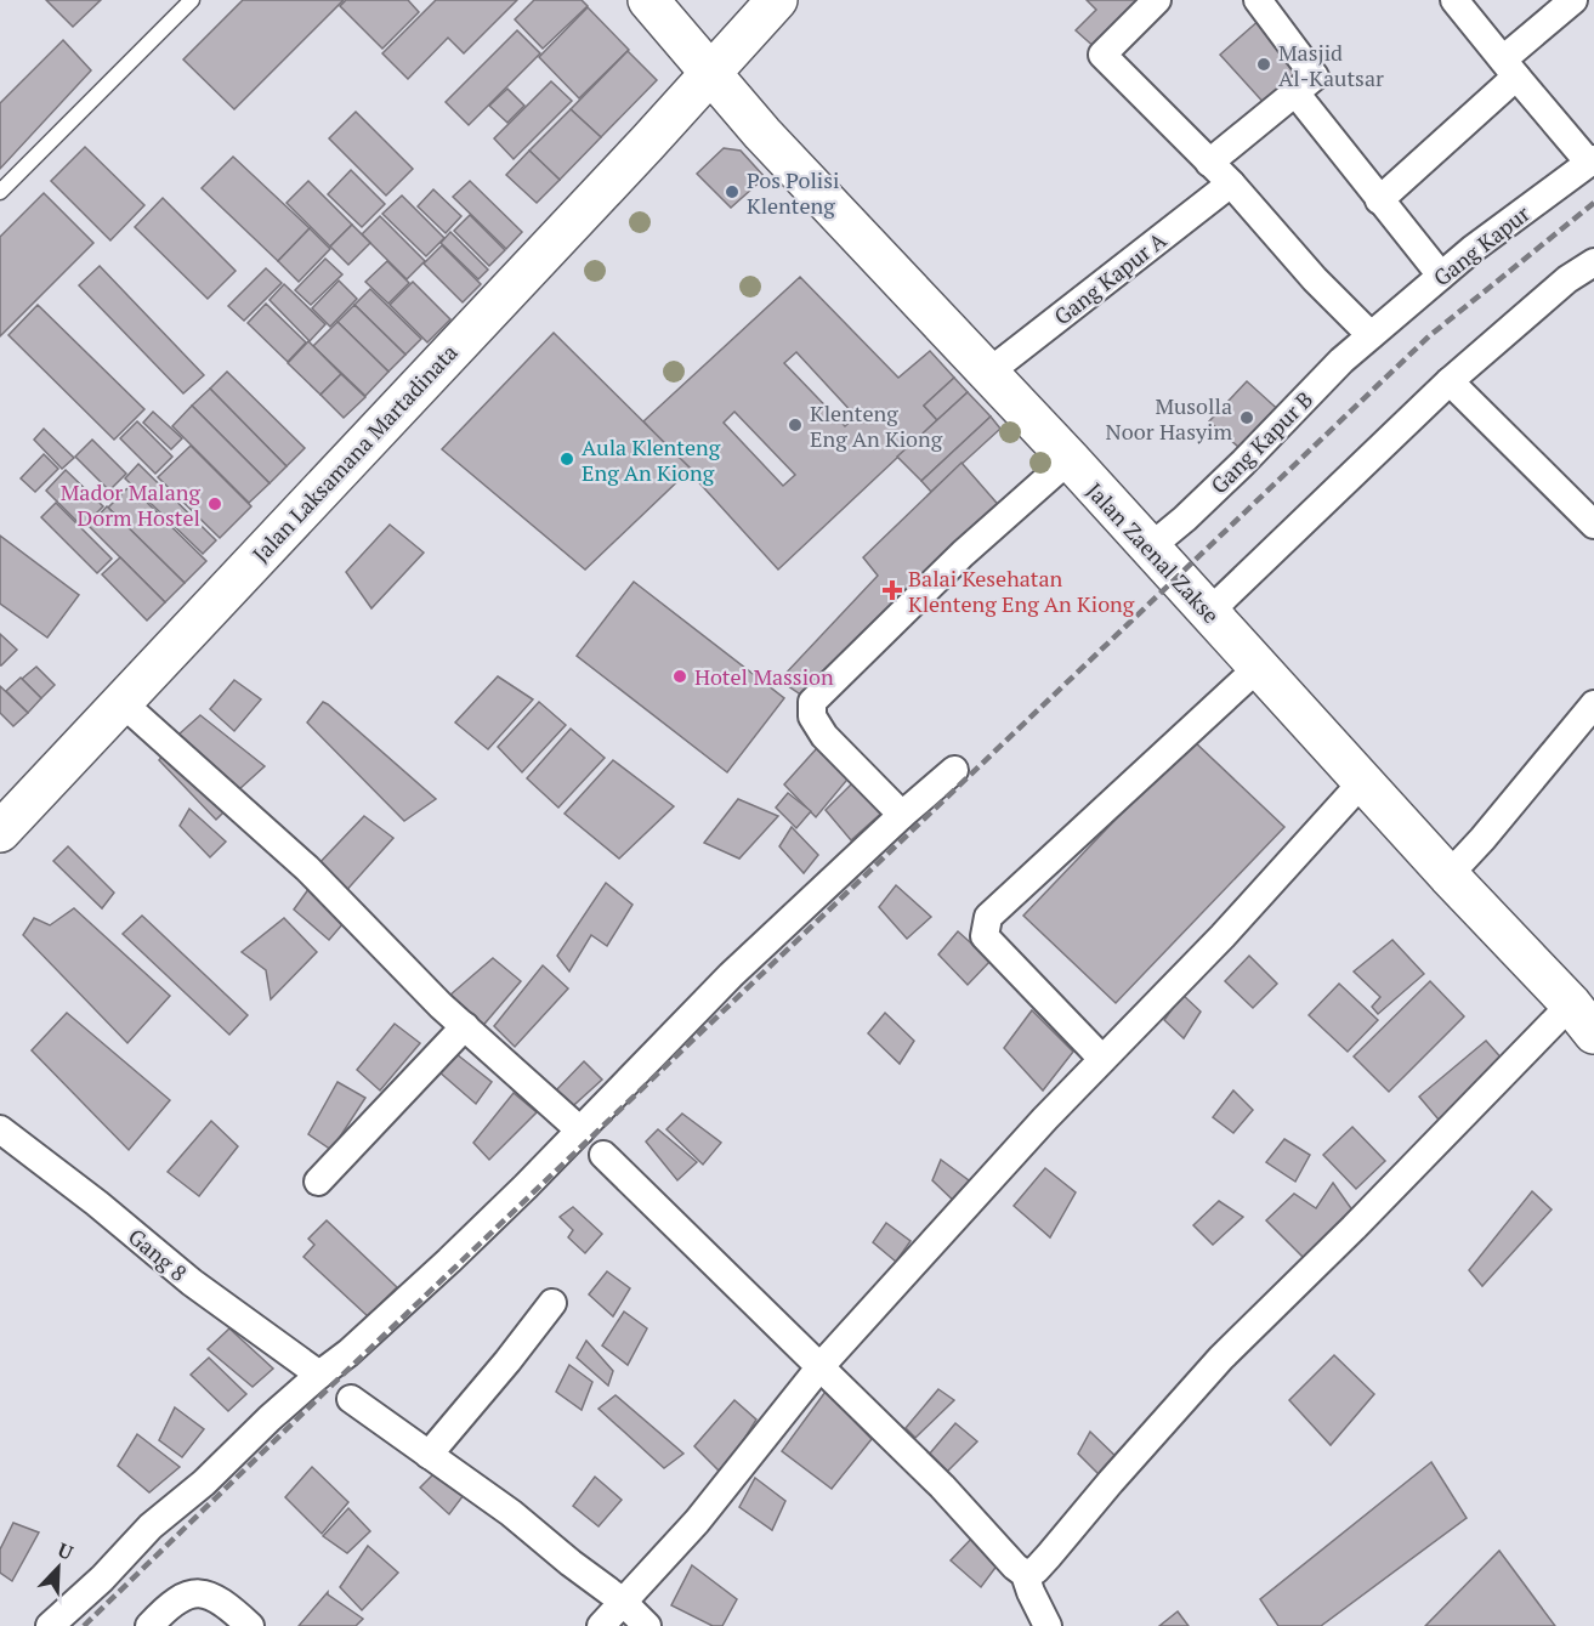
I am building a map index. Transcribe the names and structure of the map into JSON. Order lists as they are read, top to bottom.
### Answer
{
  "streets": {
    "main road": ["Jalan Laksamana Martadinata", "Jalan Zaenal Zakse"],
    "street": [
      "Gang Kapur",
      "Gang Kapur A",
      "Gang Kapur B",
      "Gang 8"
    ]
  },
  "crossings": [
    ["Gang Kapur", "Gang Kapur B"],
    ["Gang Kapur A", "Jalan Zaenal Zakse"],
    ["Gang Kapur B", "Jalan Zaenal Zakse"],
    ["Jalan Laksamana Martadinata", "Jalan Zaenal Zakse"]
  ],
  "places": {
    "other": [
      "Masjid Al-Kautsar",
      "Pos Polisi Klenteng",
      "Musolla Noor Hasyim",
      "Klenteng Eng An Kiong",
      "Aula Klenteng Eng An Kiong",
      "Mador Malang Dorm Hostel",
      "Hotel Massion"
    ],
    "health": ["Balai Kesehatan Klenteng Eng An Kiong"]
  },
  "north": "top right"
}
